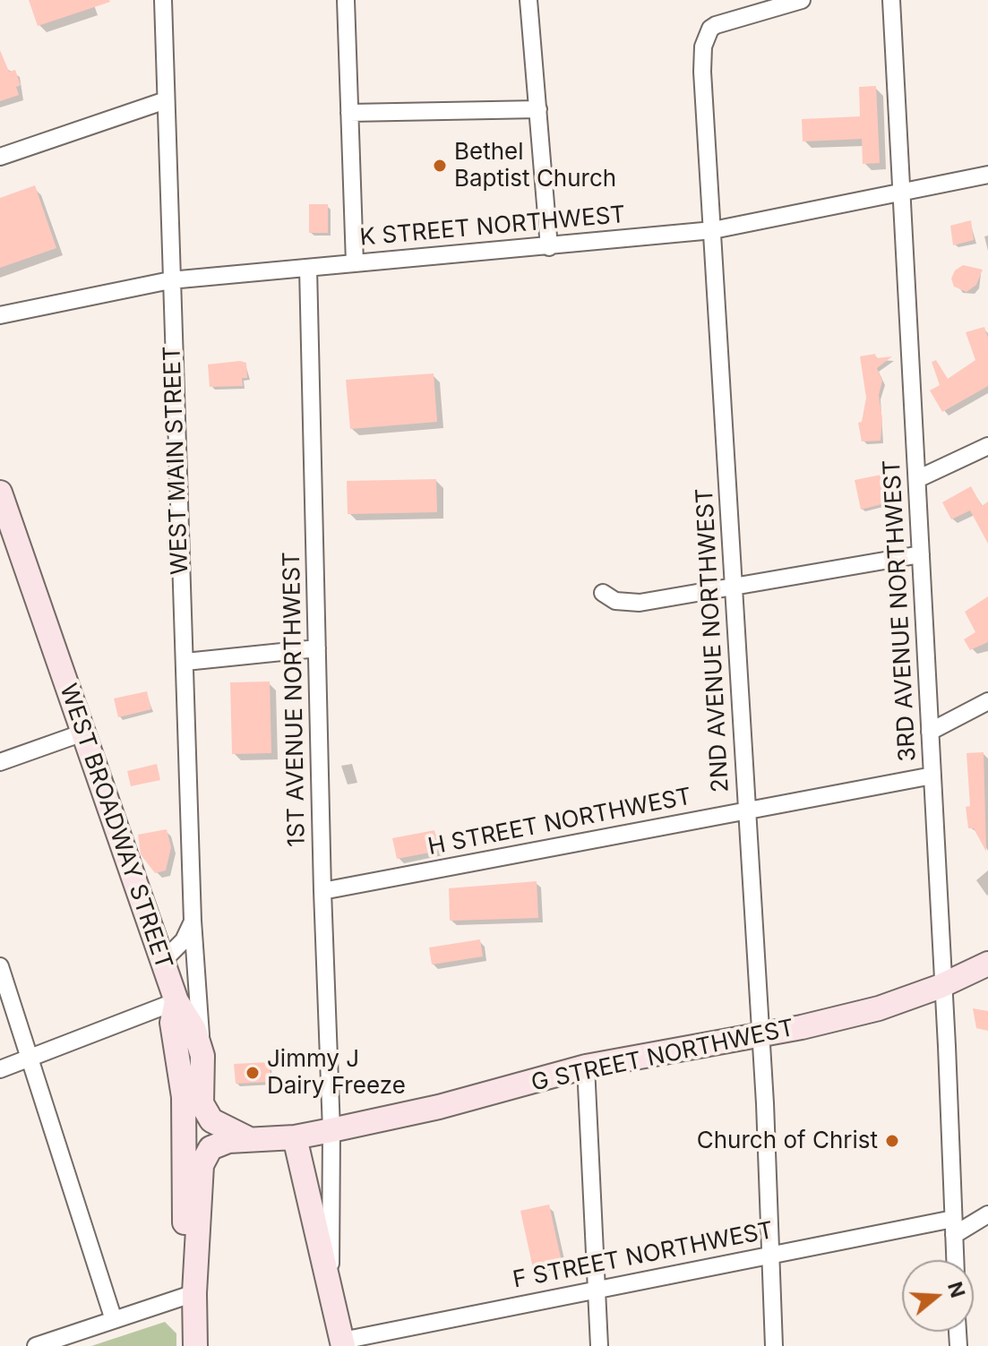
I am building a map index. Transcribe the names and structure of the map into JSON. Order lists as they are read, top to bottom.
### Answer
{
  "streets": {
    "main road": ["WEST BROADWAY STREET", "G STREET NORTHWEST"],
    "street": [
      "K STREET NORTHWEST",
      "WEST MAIN STREET",
      "3RD AVENUE NORTHWEST",
      "2ND AVENUE NORTHWEST",
      "1ST AVENUE NORTHWEST",
      "H STREET NORTHWEST",
      "F STREET NORTHWEST"
    ]
  },
  "crossings": [
    ["K STREET NORTHWEST", "WEST MAIN STREET"],
    ["K STREET NORTHWEST", "3RD AVENUE NORTHWEST"],
    ["K STREET NORTHWEST", "2ND AVENUE NORTHWEST"],
    ["K STREET NORTHWEST", "1ST AVENUE NORTHWEST"],
    ["WEST MAIN STREET", "WEST BROADWAY STREET"],
    ["3RD AVENUE NORTHWEST", "H STREET NORTHWEST"],
    ["3RD AVENUE NORTHWEST", "G STREET NORTHWEST"],
    ["3RD AVENUE NORTHWEST", "F STREET NORTHWEST"],
    ["2ND AVENUE NORTHWEST", "H STREET NORTHWEST"],
    ["2ND AVENUE NORTHWEST", "G STREET NORTHWEST"],
    ["2ND AVENUE NORTHWEST", "F STREET NORTHWEST"],
    ["1ST AVENUE NORTHWEST", "H STREET NORTHWEST"],
    ["1ST AVENUE NORTHWEST", "G STREET NORTHWEST"],
    ["WEST BROADWAY STREET", "G STREET NORTHWEST"]
  ],
  "places": ["Bethel Baptist Church", "Jimmy J Dairy Freeze", "Church of Christ"],
  "north": "right"
}
